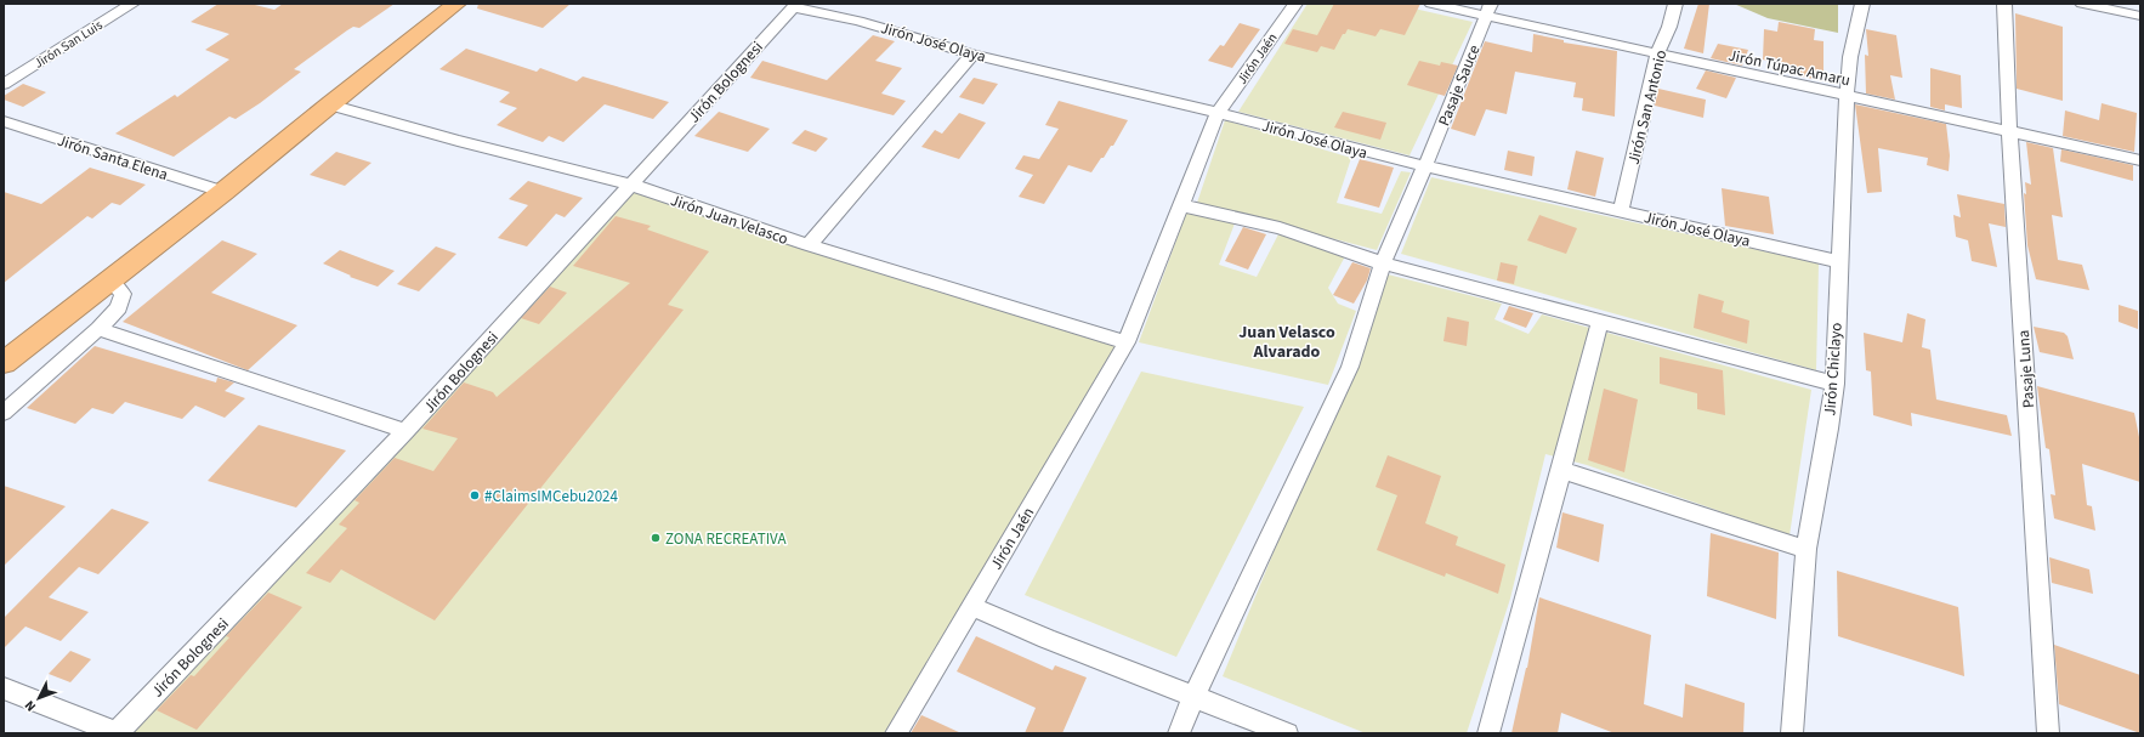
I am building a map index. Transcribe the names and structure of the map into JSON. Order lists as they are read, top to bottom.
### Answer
{
  "streets": {
    "street": [
      "Jirón José Olaya",
      "Jirón San Luis",
      "Jirón Jaén",
      "Jirón Túpac Amaru",
      "Jirón Bolognesi",
      "Pasaje Sauce",
      "Jirón San Antonio",
      "Jirón Santa Elena",
      "Jirón Juan Velasco",
      "Jirón Chiclayo",
      "Pasaje Luna"
    ]
  },
  "crossings": [
    ["Jirón José Olaya", "Jirón Jaén"],
    ["Jirón José Olaya", "Jirón Bolognesi"],
    ["Jirón José Olaya", "Pasaje Sauce"],
    ["Jirón José Olaya", "Jirón San Antonio"],
    ["Jirón José Olaya", "Jirón Chiclayo"],
    ["Jirón Jaén", "Jirón Juan Velasco"],
    ["Jirón Túpac Amaru", "Pasaje Sauce"],
    ["Jirón Túpac Amaru", "Jirón San Antonio"],
    ["Jirón Túpac Amaru", "Jirón Chiclayo"],
    ["Jirón Túpac Amaru", "Pasaje Luna"],
    ["Jirón Bolognesi", "Jirón Juan Velasco"]
  ],
  "districts": ["Juan Velasco Alvarado"],
  "places": ["#ClaimsIMCebu2024", "ZONA RECREATIVA"],
  "north": "bottom left"
}
